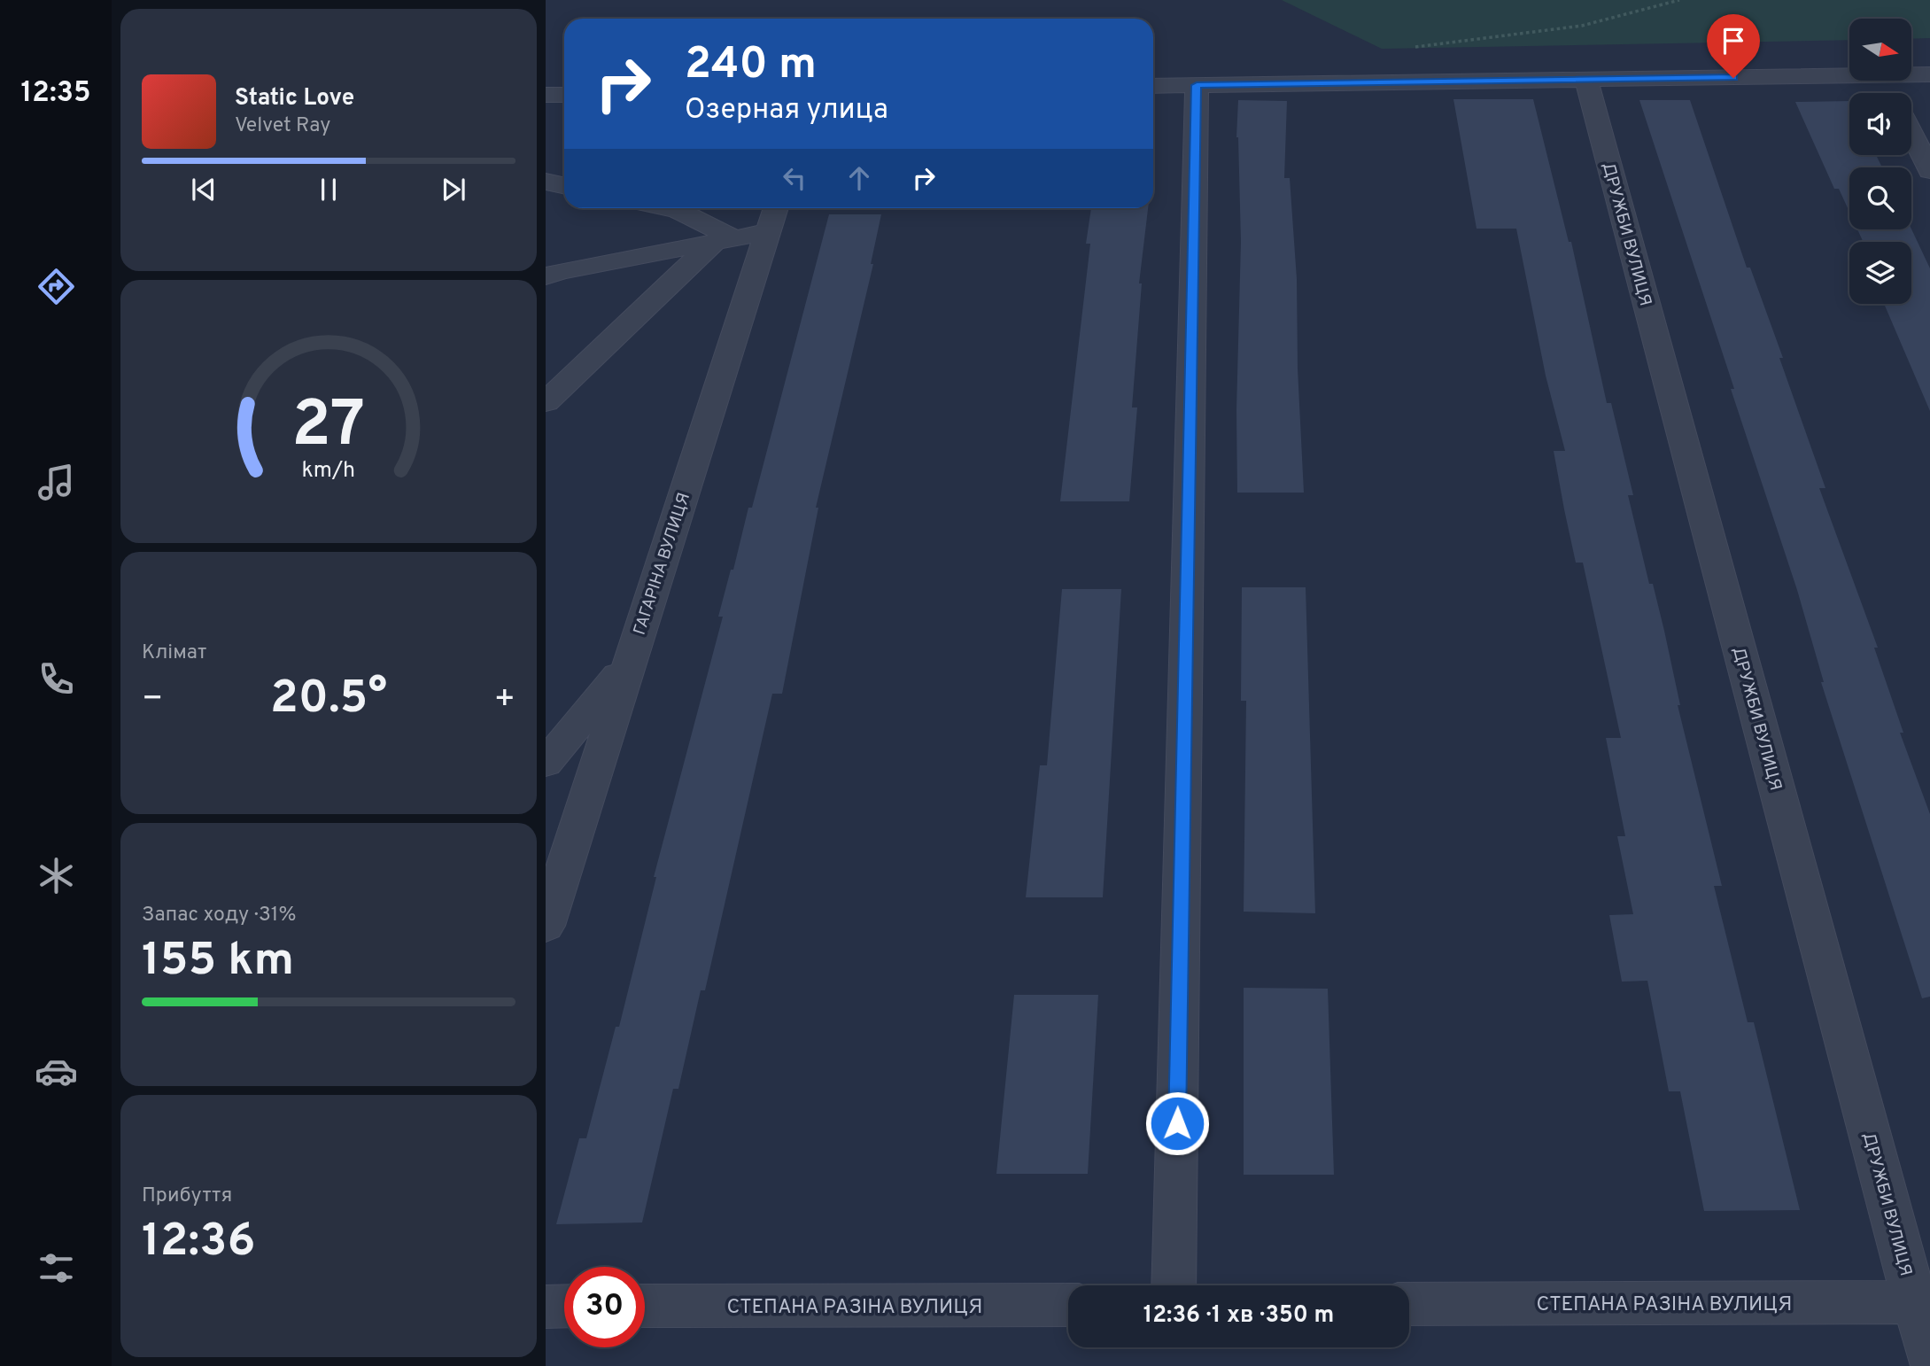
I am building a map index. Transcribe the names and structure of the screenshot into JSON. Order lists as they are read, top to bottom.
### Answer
{
  "streets": {
    "street": ["ДРУЖБИ ВУЛИЦЯ", "ГАГАРІНА ВУЛИЦЯ", "СТЕПАНА РАЗІНА ВУЛИЦЯ"]
  },
  "crossings": [
    ["ДРУЖБИ ВУЛИЦЯ", "СТЕПАНА РАЗІНА ВУЛИЦЯ"]
  ],
  "north": "right",
  "page": {
    "tabs": "12:35",
    "turn": ["240 m", "Озерная улица"],
    "song": ["Static Love", "Velvet Ray"],
    "tile": [
      "Клімат",
      ["Запас ходу · 31%", "155 km"],
      ["Прибуття", "12:36"]
    ],
    "heat": ["−", "20.5°", "+"],
    "limit": "30",
    "trip": "12:36 · 1 хв · 350 m",
    "gauge": ["27", "km/h"]
  }
}
